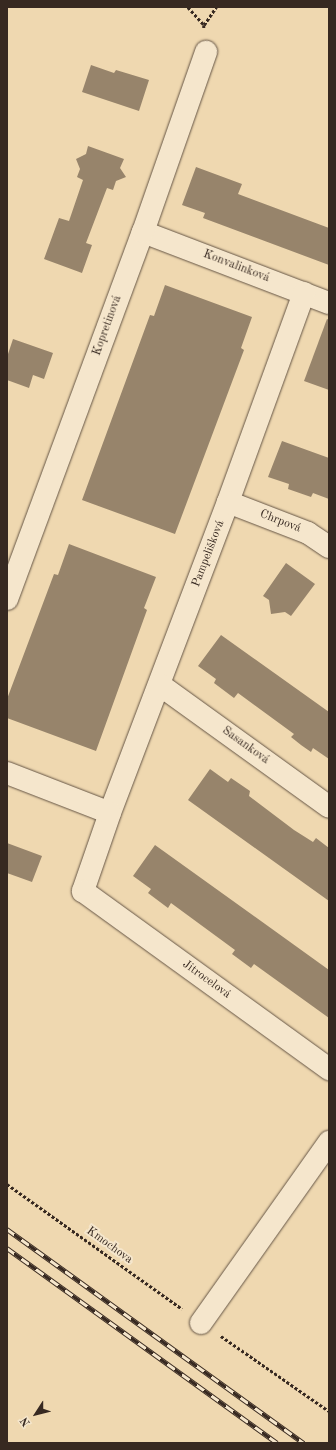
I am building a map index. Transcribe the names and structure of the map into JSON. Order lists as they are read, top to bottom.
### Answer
{
  "streets": {
    "street": [
      "Konvalinková",
      "Kopretinová",
      "Chrpová",
      "Pampelišková",
      "Sasanková",
      "Jitrocelová"
    ],
    "path": ["Kmochova"]
  },
  "crossings": [
    ["Konvalinková", "Kopretinová"],
    ["Konvalinková", "Pampelišková"],
    ["Chrpová", "Pampelišková"],
    ["Pampelišková", "Sasanková"],
    ["Pampelišková", "Jitrocelová"]
  ],
  "north": "bottom left"
}
